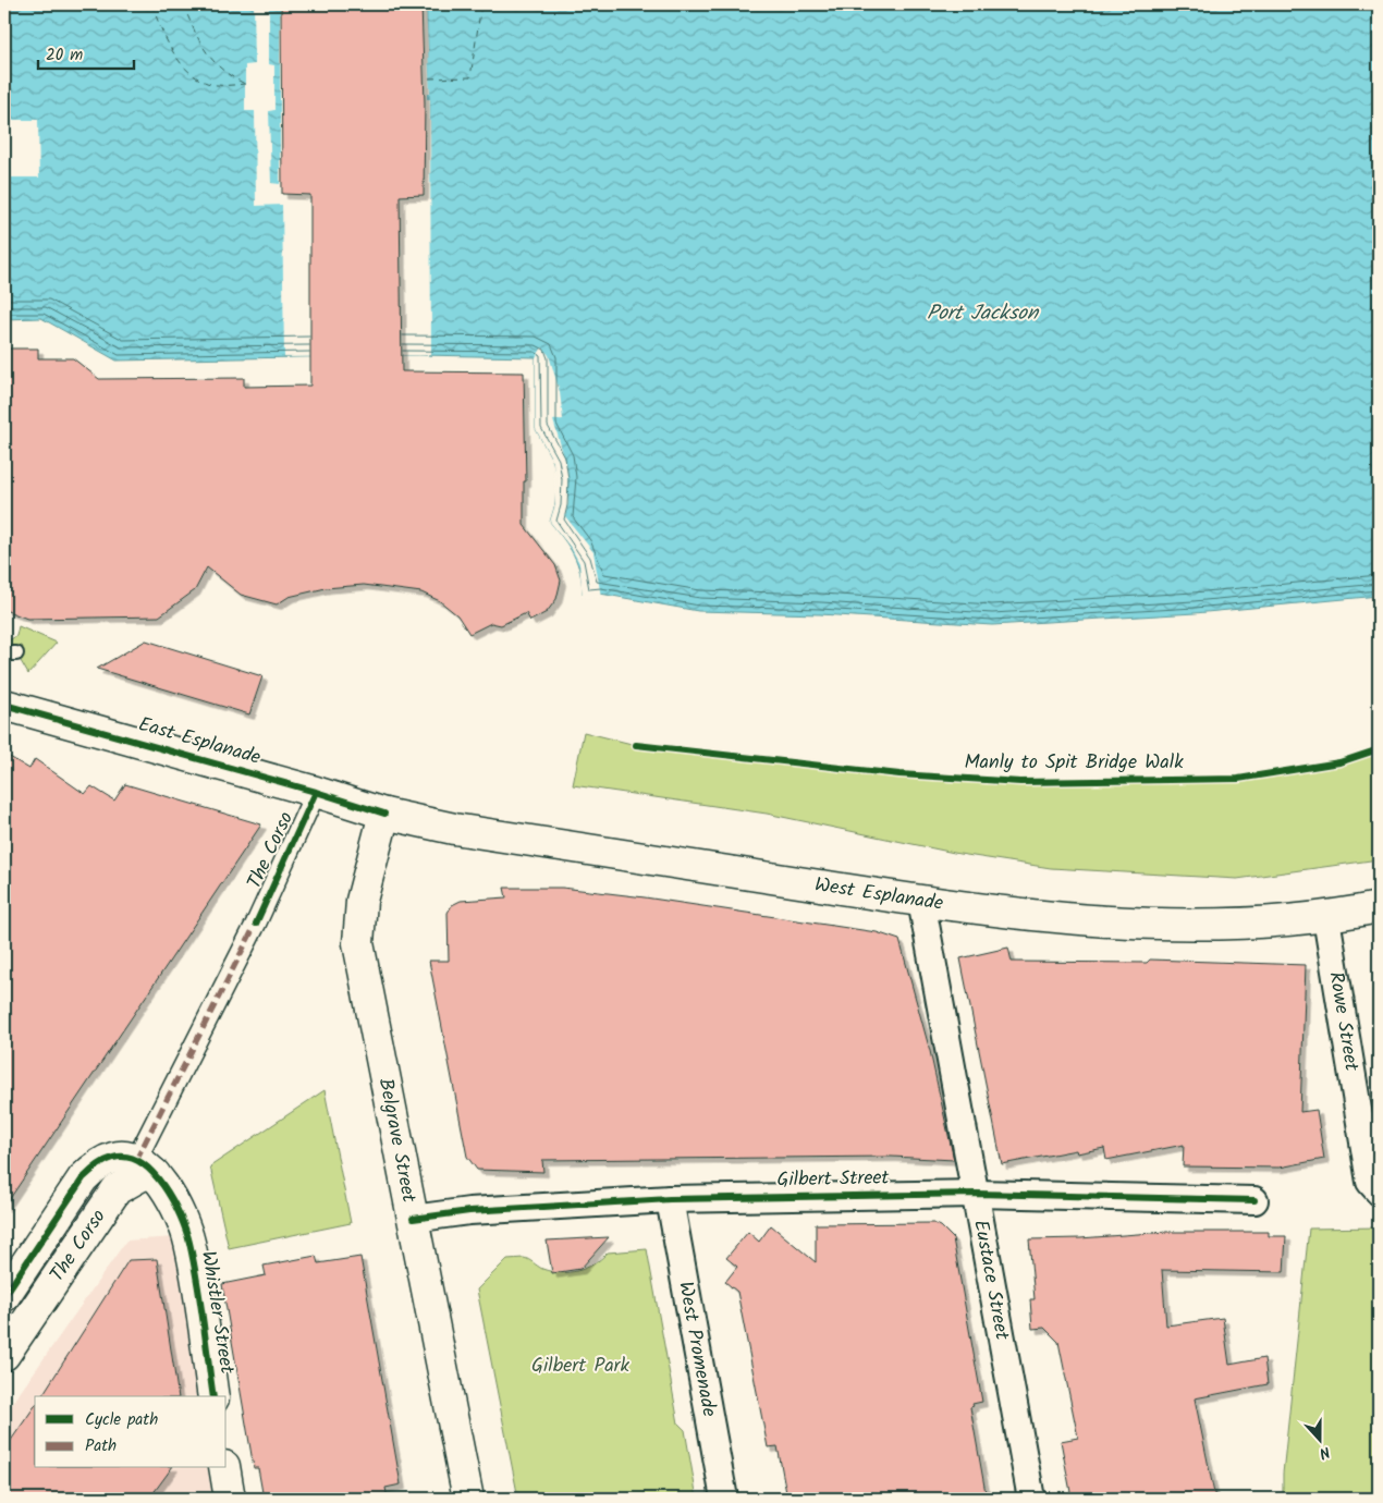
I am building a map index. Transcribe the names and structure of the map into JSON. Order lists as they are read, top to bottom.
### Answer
{
  "streets": {
    "main road": [
      "East Esplanade",
      "The Corso",
      "West Esplanade",
      "Belgrave Street",
      "Whistler Street"
    ],
    "street": [
      "Rowe Street",
      "Gilbert Street",
      "Eustace Street",
      "West Promenade"
    ],
    "cycle path": ["Manly to Spit Bridge Walk"]
  },
  "crossings": [
    ["East Esplanade", "The Corso"],
    ["East Esplanade", "West Esplanade"],
    ["East Esplanade", "Belgrave Street"],
    ["The Corso", "Whistler Street"],
    ["West Esplanade", "Rowe Street"],
    ["West Esplanade", "Belgrave Street"],
    ["West Esplanade", "Eustace Street"],
    ["Belgrave Street", "Gilbert Street"],
    ["Gilbert Street", "Eustace Street"],
    ["Gilbert Street", "West Promenade"]
  ],
  "water": ["Port Jackson"],
  "parks": ["Gilbert Park"],
  "legend": ["Cycle path", "Path"],
  "scale_bar": "20 m",
  "north": "bottom"
}
